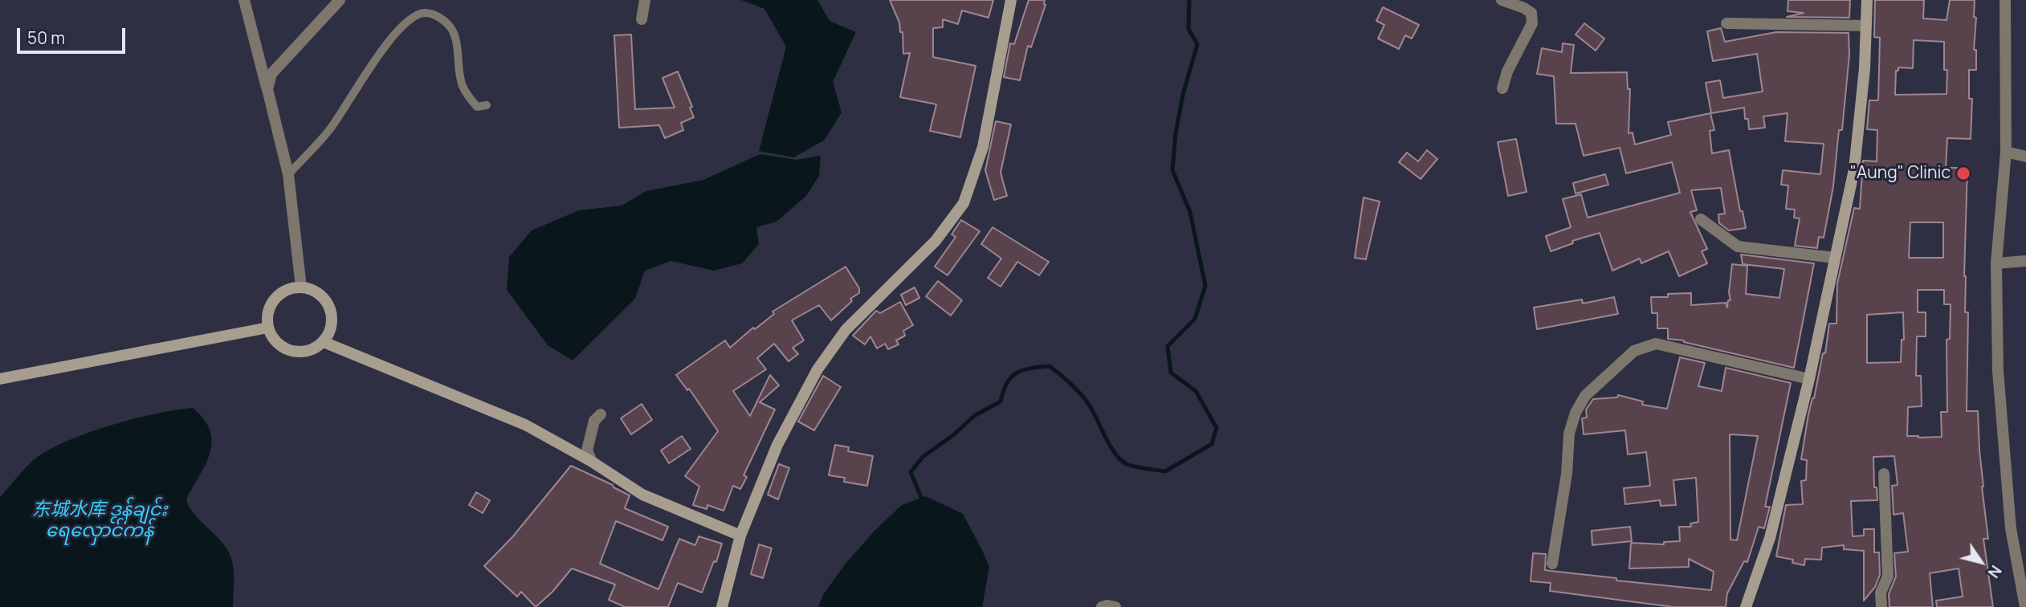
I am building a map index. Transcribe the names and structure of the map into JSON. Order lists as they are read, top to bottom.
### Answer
{
  "water": ["东城水库 ဒွန်ချင်း ရေလှောင်ကန်"],
  "places": ["\"Aung\" Clinic"],
  "scale_bar": "50 m",
  "north": "bottom right"
}
